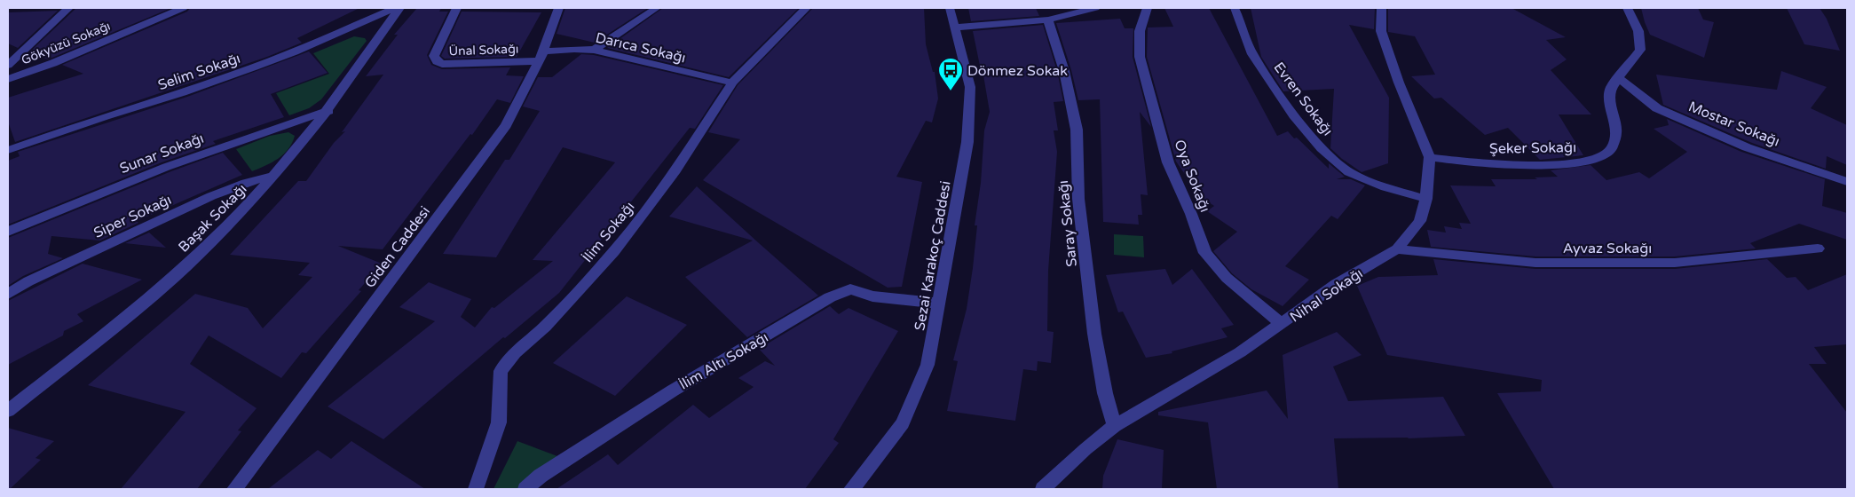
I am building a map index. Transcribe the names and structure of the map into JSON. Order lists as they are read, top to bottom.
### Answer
{
  "streets": {
    "street": [
      "Gökyüzü Sokağı",
      "Darıca Sokağı",
      "Ünal Sokağı",
      "Selim Sokağı",
      "Evren Sokağı",
      "Mostar Sokağı",
      "Şeker Sokağı",
      "Sunar Sokağı",
      "Oya Sokağı",
      "Siper Sokağı",
      "Başak Sokağı",
      "Saray Sokağı",
      "İlim Sokağı",
      "Giden Caddesi",
      "Ayvaz Sokağı",
      "Sezai Karakoç Caddesi",
      "Nihal Sokağı",
      "İlim Altı Sokağı"
    ]
  },
  "crossings": [
    ["Darıca Sokağı", "Ünal Sokağı"],
    ["Darıca Sokağı", "İlim Sokağı"],
    ["Darıca Sokağı", "Giden Caddesi"],
    ["Ünal Sokağı", "Giden Caddesi"],
    ["Evren Sokağı", "Nihal Sokağı"],
    ["Mostar Sokağı", "Şeker Sokağı"],
    ["Şeker Sokağı", "Nihal Sokağı"],
    ["Sunar Sokağı", "Başak Sokağı"],
    ["Oya Sokağı", "Nihal Sokağı"],
    ["Siper Sokağı", "Başak Sokağı"],
    ["Saray Sokağı", "Nihal Sokağı"],
    ["Ayvaz Sokağı", "Nihal Sokağı"],
    ["Sezai Karakoç Caddesi", "İlim Altı Sokağı"]
  ],
  "places": {
    "bus stop": ["Dönmez Sokak"]
  }
}
